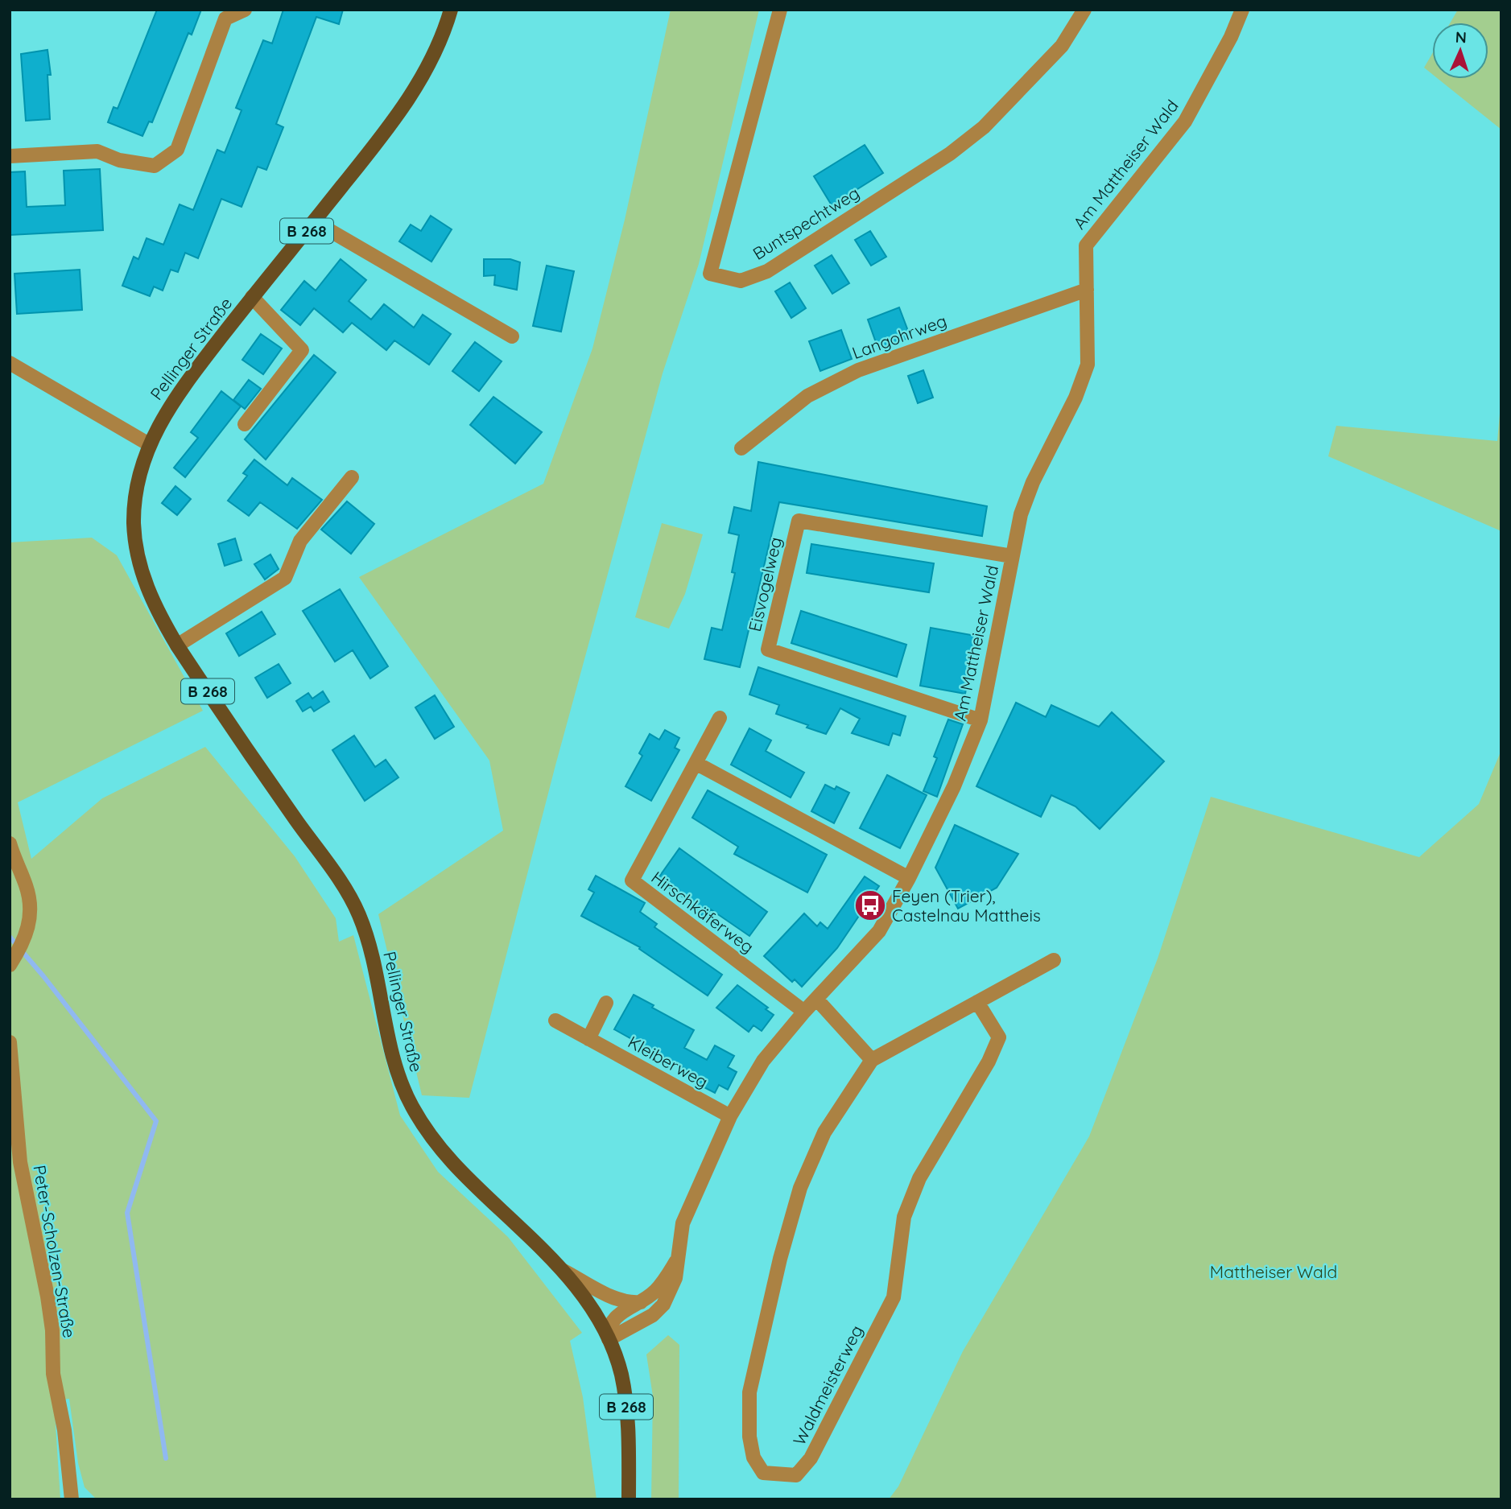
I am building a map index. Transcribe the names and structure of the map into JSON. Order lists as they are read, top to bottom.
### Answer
{
  "streets": {
    "main road": ["B 268", "Pellinger Straße"],
    "street": [
      "Am Mattheiser Wald",
      "Buntspechtweg",
      "Langohrweg",
      "Eisvogelweg",
      "Hirschkäferweg",
      "Kleiberweg",
      "Peter-Scholzen-Straße",
      "Waldmeisterweg"
    ]
  },
  "crossings": [
    ["Am Mattheiser Wald", "Langohrweg"],
    ["Am Mattheiser Wald", "Pellinger Straße"],
    ["Am Mattheiser Wald", "Eisvogelweg"],
    ["Am Mattheiser Wald", "Hirschkäferweg"],
    ["Am Mattheiser Wald", "Kleiberweg"]
  ],
  "parks": ["Mattheiser Wald"],
  "places": {
    "bus stop": ["Feyen (Trier), Castelnau Mattheis"]
  },
  "north": "top"
}
